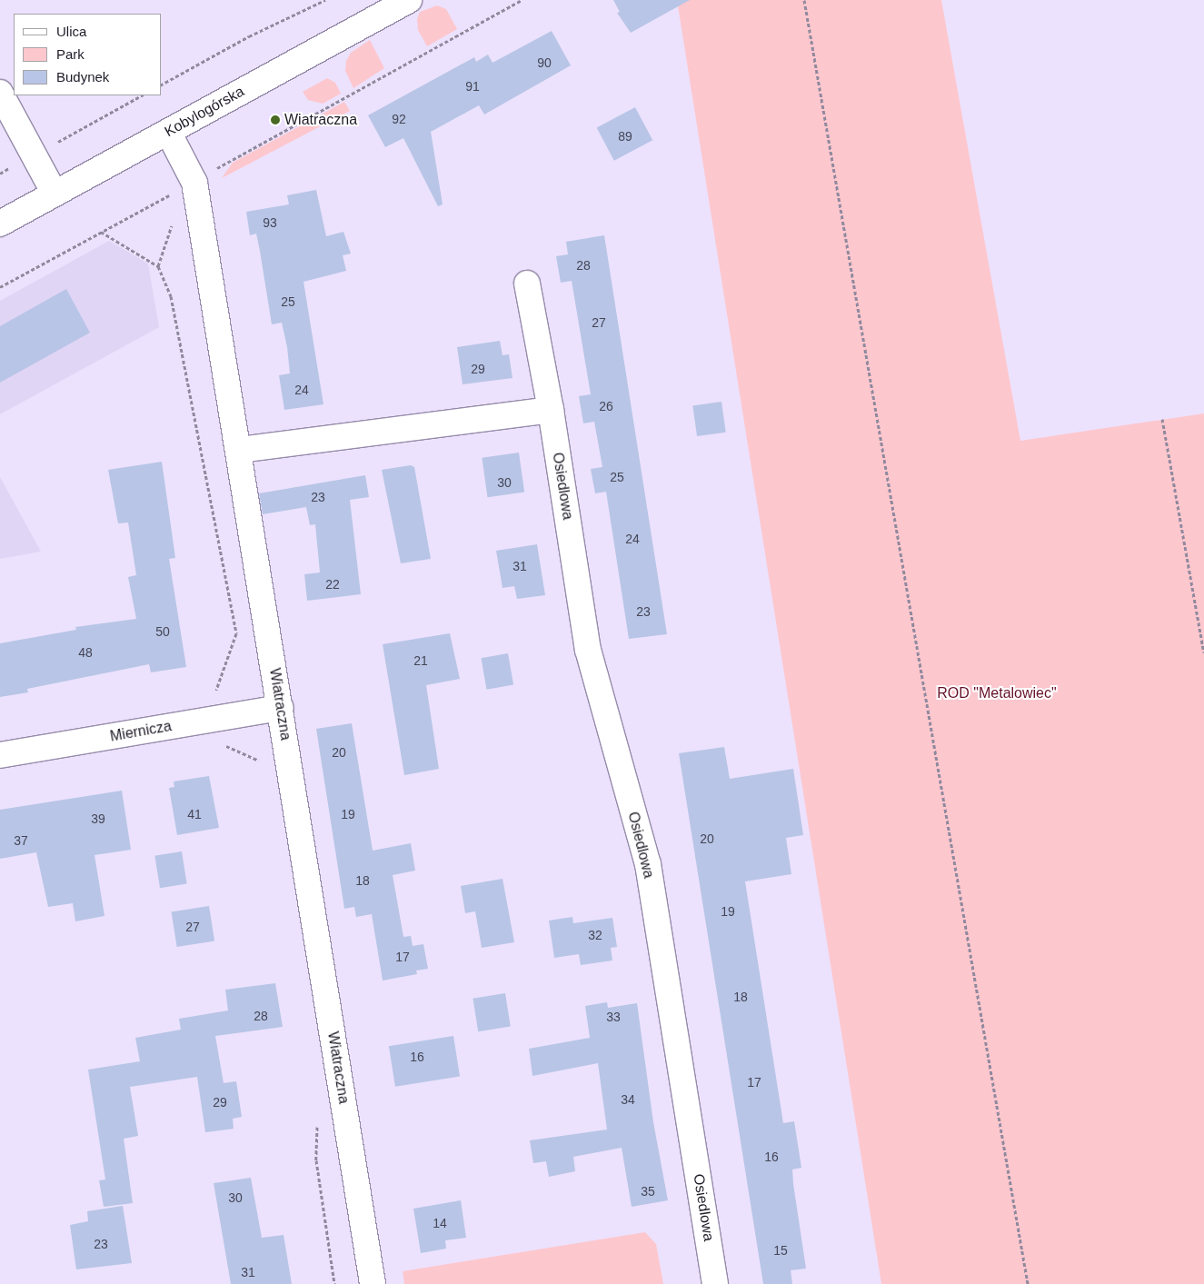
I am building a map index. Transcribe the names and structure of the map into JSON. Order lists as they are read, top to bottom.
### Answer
{
  "streets": {
    "street": [
      "Kobylogórska",
      "Osiedlowa",
      "Wiatraczna",
      "Miernicza"
    ]
  },
  "crossings": [
    ["Kobylogórska", "Wiatraczna"],
    ["Wiatraczna", "Miernicza"]
  ],
  "parks": ["ROD \"Metalowiec\""],
  "places": ["Wiatraczna"],
  "house_numbers": [
    "90",
    "91",
    "92",
    "89",
    "93",
    "28",
    "25",
    "27",
    "29",
    "24",
    "26",
    "25",
    "30",
    "23",
    "24",
    "31",
    "22",
    "23",
    "50",
    "48",
    "21",
    "20",
    "41",
    "19",
    "39",
    "20",
    "37",
    "18",
    "19",
    "27",
    "32",
    "17",
    "18",
    "28",
    "33",
    "16",
    "17",
    "34",
    "29",
    "16",
    "35",
    "30",
    "14",
    "23",
    "15",
    "31"
  ],
  "legend": ["Ulica", "Park", "Budynek"]
}
